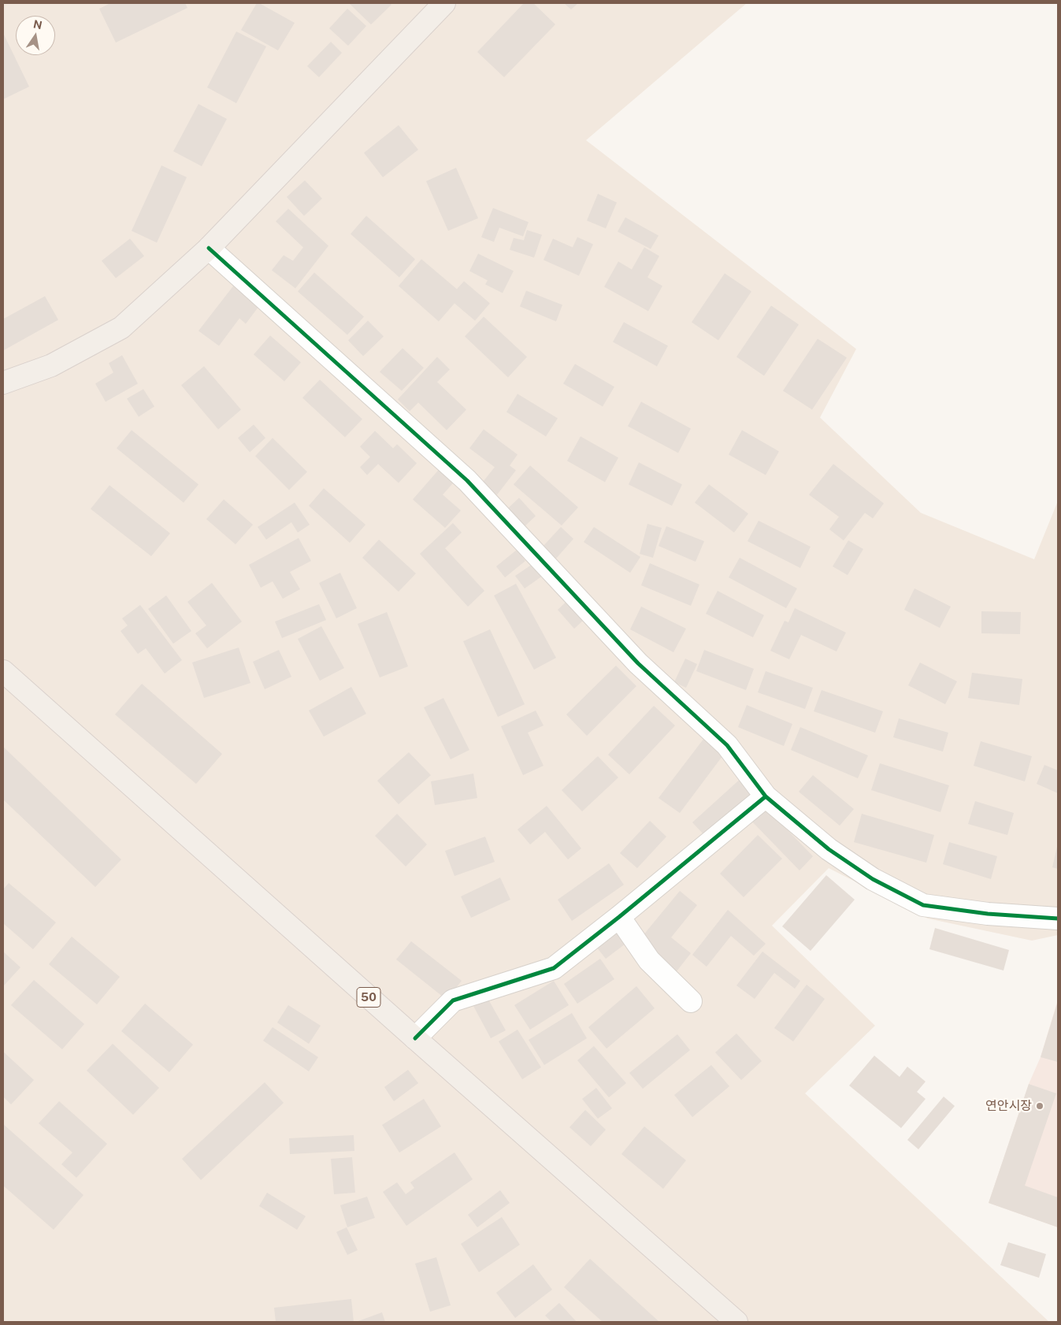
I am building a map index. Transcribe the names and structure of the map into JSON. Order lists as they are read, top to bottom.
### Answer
{
  "streets": {
    "main road": ["50"]
  },
  "places": ["연안시장"],
  "north": "top"
}
